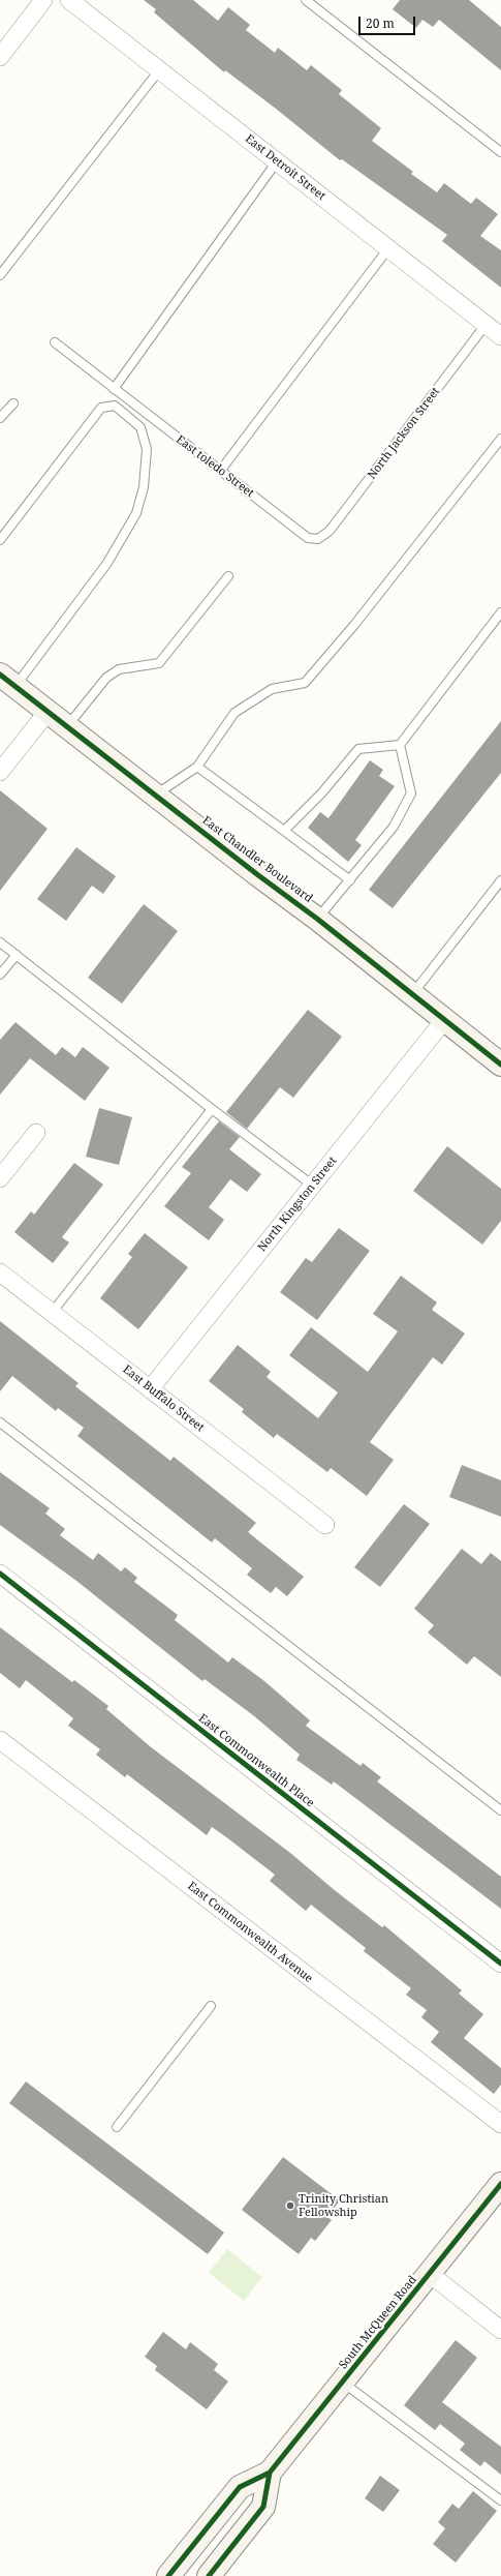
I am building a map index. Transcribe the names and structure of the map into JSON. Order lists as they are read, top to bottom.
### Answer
{
  "streets": {
    "main road": ["East Chandler Boulevard", "South McQueen Road"],
    "street": [
      "East Detroit Street",
      "North Kingston Street",
      "East Buffalo Street",
      "East Commonwealth Place",
      "East Commonwealth Avenue"
    ],
    "lane": ["North Jackson Street", "East toledo Street"]
  },
  "crossings": [
    ["East Detroit Street", "North Jackson Street"],
    ["North Jackson Street", "East toledo Street"],
    ["East Chandler Boulevard", "North Kingston Street"],
    ["North Kingston Street", "East Buffalo Street"]
  ],
  "places": ["Trinity Christian Fellowship"],
  "scale_bar": "20 m"
}
